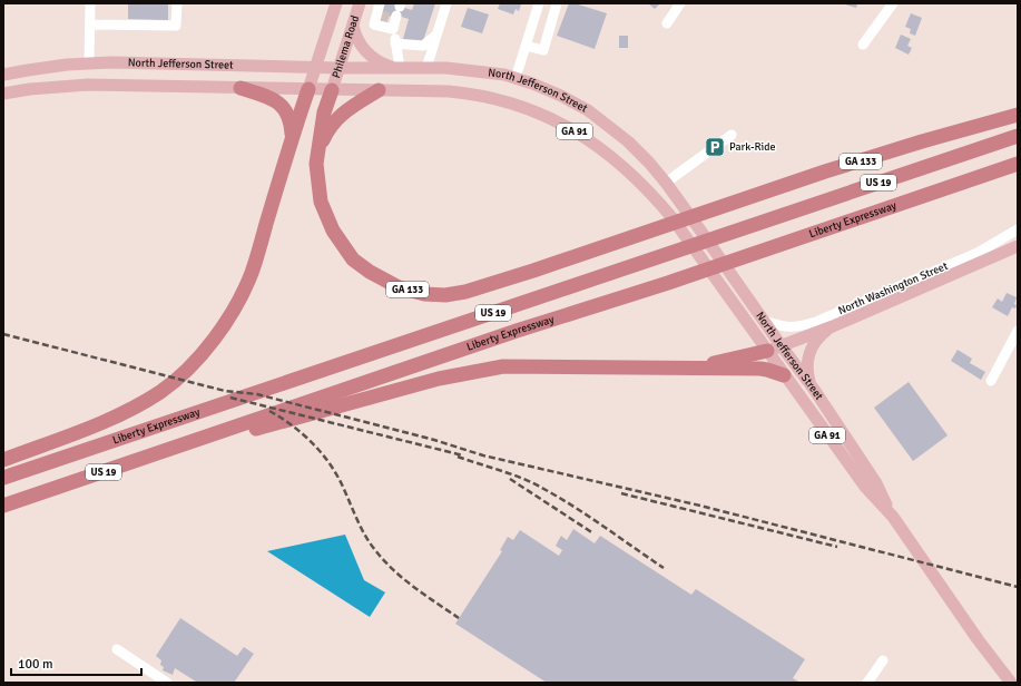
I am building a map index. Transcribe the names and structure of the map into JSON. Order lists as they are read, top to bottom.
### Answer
{
  "streets": {
    "highway": ["GA 133", "US 19", "Liberty Expressway"],
    "main road": ["Philema Road", "North Jefferson Street", "GA 91"],
    "street": ["North Washington Street"]
  },
  "crossings": [
    ["Philema Road", "North Jefferson Street"],
    ["Philema Road", "GA 91"],
    ["Philema Road", "GA 133"],
    ["North Jefferson Street", "GA 91"],
    ["North Jefferson Street", "North Washington Street"],
    ["GA 91", "GA 133"],
    ["US 19", "Liberty Expressway"]
  ],
  "places": {
    "parking": ["Park-Ride"]
  },
  "scale_bar": "100 m"
}
